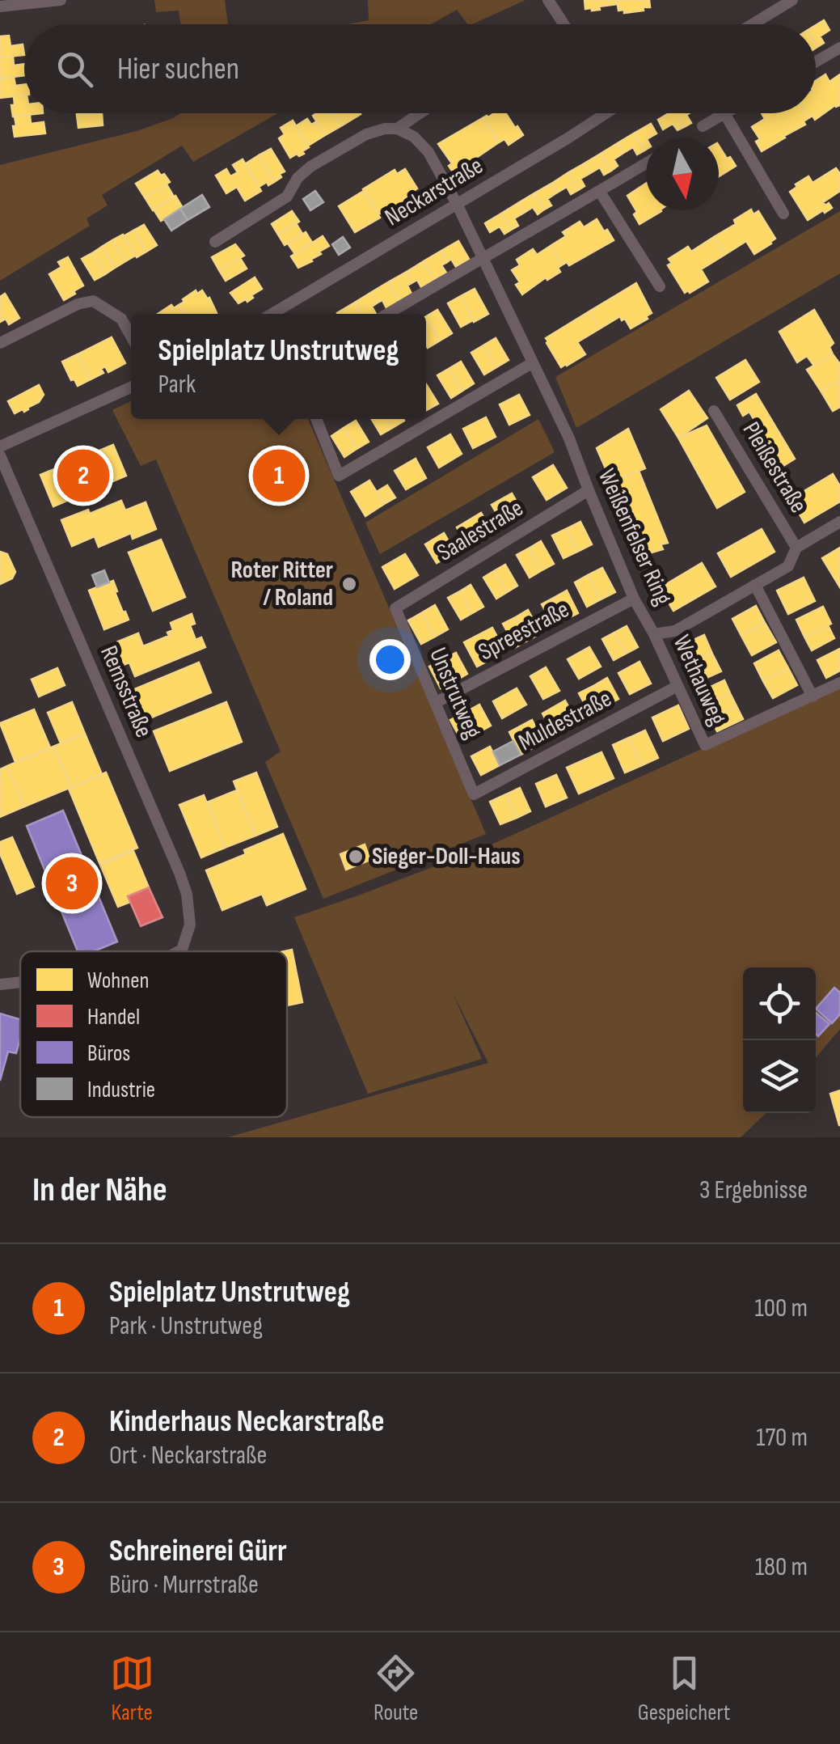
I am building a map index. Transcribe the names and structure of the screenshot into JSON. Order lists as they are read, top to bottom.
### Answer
{
  "streets": {
    "street": [
      "Neckarstraße",
      "Pleißestraße",
      "Saalestraße",
      "Weißenfelser Ring",
      "Spreestraße",
      "Wethauweg",
      "Remsstraße",
      "Unstrutweg",
      "Muldestraße"
    ]
  },
  "crossings": [
    ["Neckarstraße", "Weißenfelser Ring"],
    ["Pleißestraße", "Weißenfelser Ring"],
    ["Saalestraße", "Weißenfelser Ring"],
    ["Saalestraße", "Unstrutweg"],
    ["Weißenfelser Ring", "Spreestraße"],
    ["Weißenfelser Ring", "Wethauweg"],
    ["Spreestraße", "Unstrutweg"],
    ["Wethauweg", "Muldestraße"],
    ["Unstrutweg", "Muldestraße"]
  ],
  "places": ["Roter Ritter / Roland", "Sieger-Doll-Haus"],
  "legend": [
    "Wohnen",
    "Handel",
    "Büros",
    "Industrie"
  ],
  "north": "bottom",
  "page": {
    "search": "Hier suchen",
    "popup": ["Spielplatz Unstrutweg", "Park"],
    "pins": ["1", "2", "3"],
    "heading": ["In der Nähe", "3 Ergebnisse"],
    "list": [
      {
        "mark": "1",
        "name": "Spielplatz Unstrutweg",
        "note": "Park · Unstrutweg",
        "value": "100 m"
      },
      {
        "mark": "2",
        "name": "Kinderhaus Neckarstraße",
        "note": "Ort · Neckarstraße",
        "value": "170 m"
      },
      {
        "mark": "3",
        "name": "Schreinerei Gürr",
        "note": "Büro · Murrstraße",
        "value": "180 m"
      }
    ],
    "nav": ["Karte", "Route", "Gespeichert"]
  }
}
